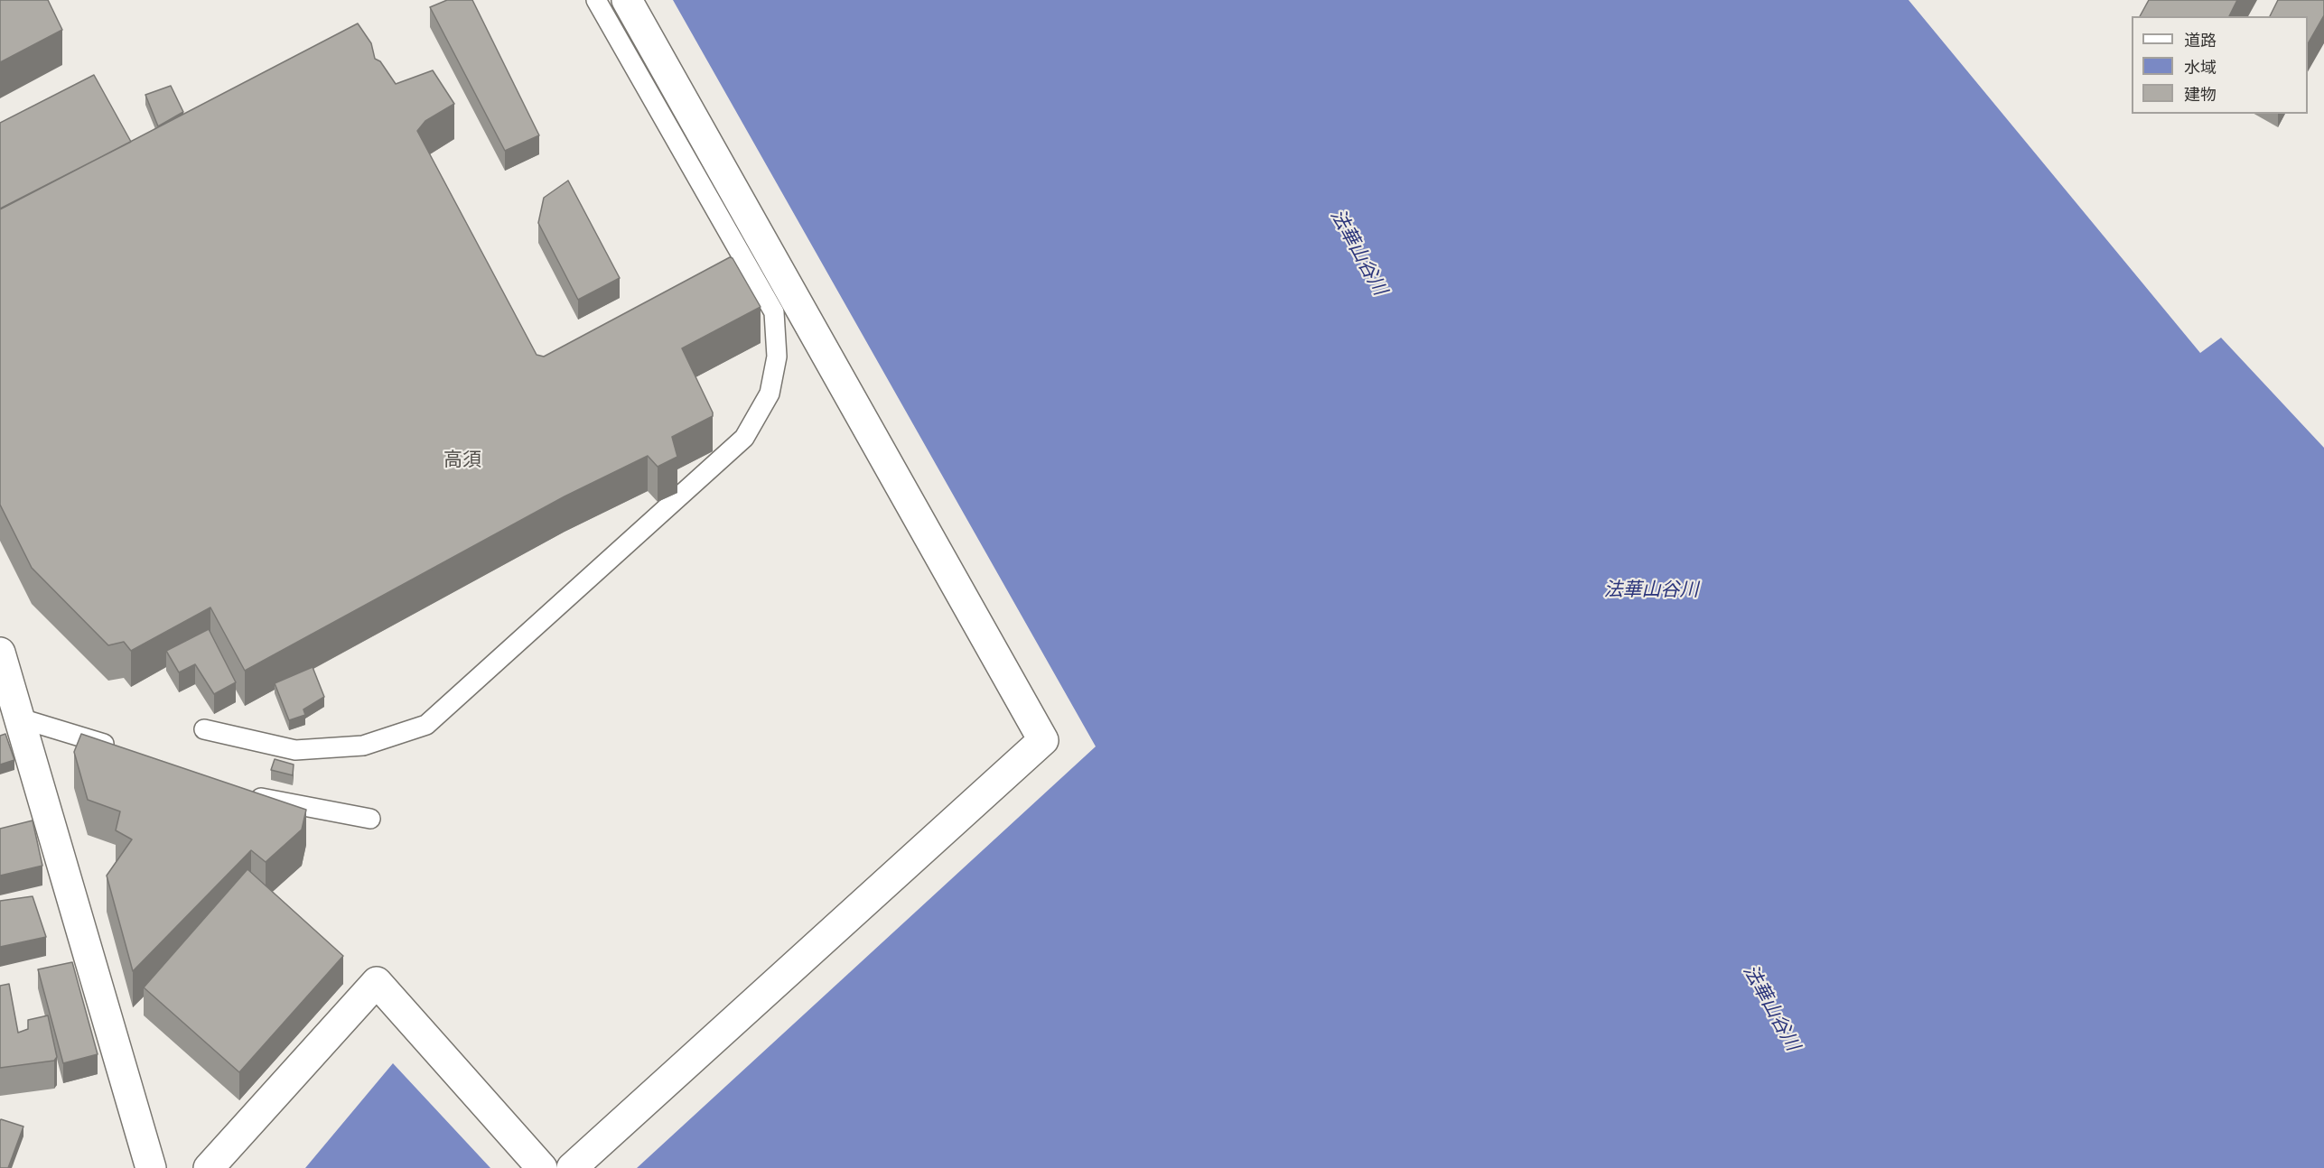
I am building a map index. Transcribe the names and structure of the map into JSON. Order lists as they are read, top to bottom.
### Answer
{
  "districts": ["高須"],
  "water": ["法華山谷川"],
  "legend": ["道路", "水域", "建物"]
}
